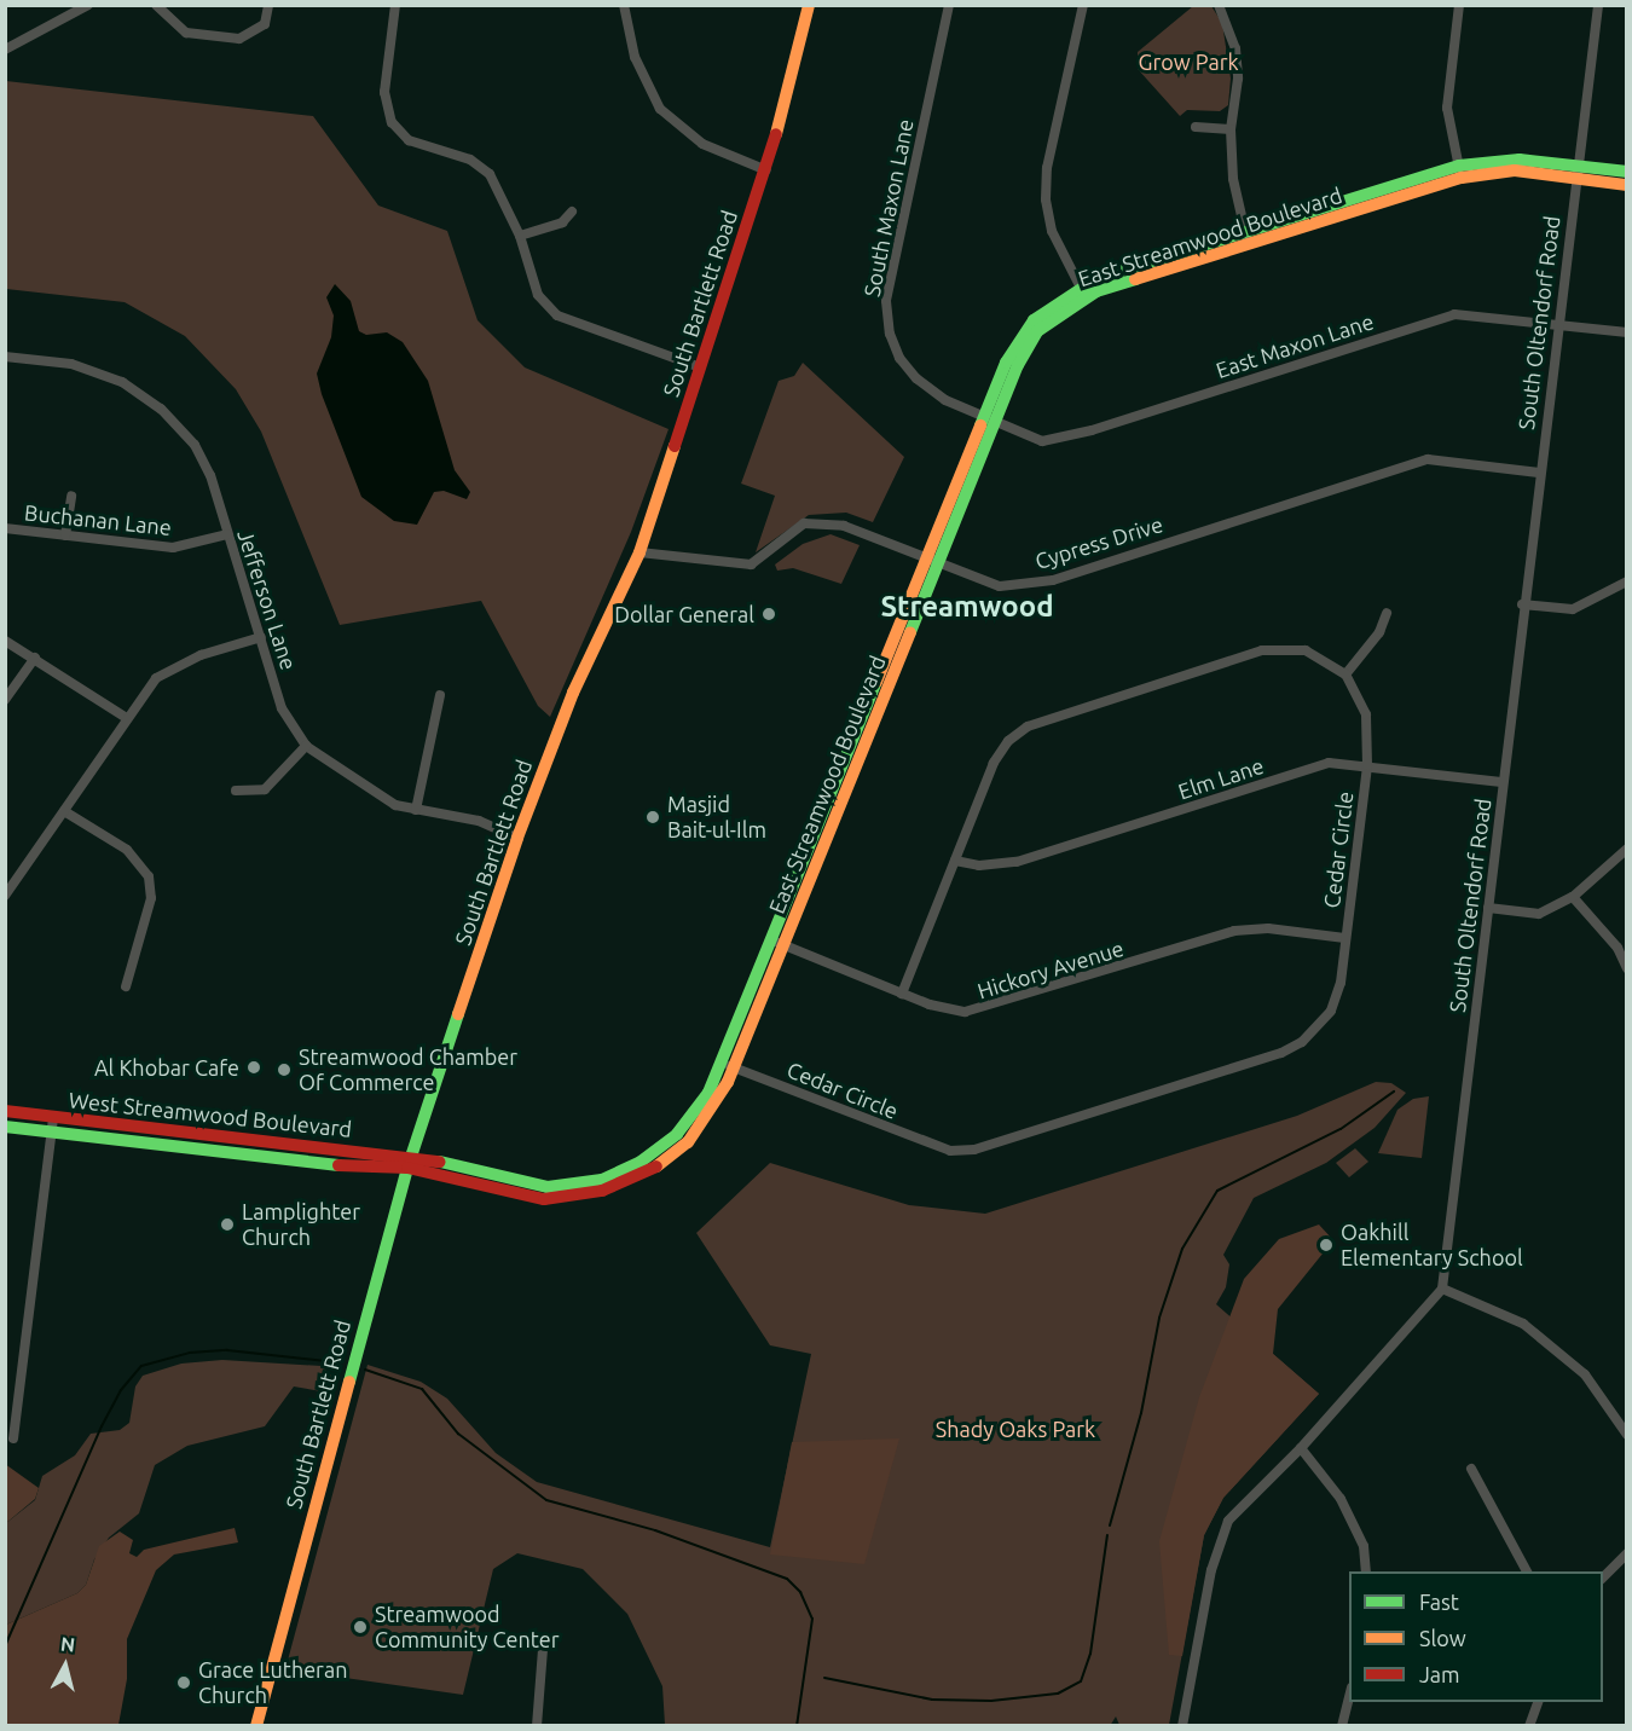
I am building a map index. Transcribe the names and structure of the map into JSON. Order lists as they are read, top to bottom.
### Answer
{
  "streets": {
    "street": [
      "South Maxon Lane",
      "East Streamwood Boulevard",
      "South Bartlett Road",
      "South Oltendorf Road",
      "East Maxon Lane",
      "Buchanan Lane",
      "Cypress Drive",
      "Jefferson Lane",
      "Elm Lane",
      "Cedar Circle",
      "Hickory Avenue",
      "West Streamwood Boulevard"
    ]
  },
  "crossings": [
    ["South Maxon Lane", "East Streamwood Boulevard"],
    ["South Maxon Lane", "East Maxon Lane"],
    ["East Streamwood Boulevard", "South Bartlett Road"],
    ["East Streamwood Boulevard", "South Oltendorf Road"],
    ["East Streamwood Boulevard", "East Maxon Lane"],
    ["East Streamwood Boulevard", "Cypress Drive"],
    ["East Streamwood Boulevard", "Cedar Circle"],
    ["East Streamwood Boulevard", "Hickory Avenue"],
    ["East Streamwood Boulevard", "West Streamwood Boulevard"],
    ["South Bartlett Road", "Cypress Drive"],
    ["South Bartlett Road", "Jefferson Lane"],
    ["South Bartlett Road", "West Streamwood Boulevard"],
    ["South Oltendorf Road", "East Maxon Lane"],
    ["South Oltendorf Road", "Cypress Drive"],
    ["South Oltendorf Road", "Elm Lane"],
    ["Buchanan Lane", "Jefferson Lane"],
    ["Elm Lane", "Cedar Circle"],
    ["Cedar Circle", "Hickory Avenue"]
  ],
  "districts": ["Streamwood"],
  "parks": ["Grow Park", "Shady Oaks Park"],
  "places": [
    "Dollar General",
    "Masjid Bait-ul-Ilm",
    "Al Khobar Cafe",
    "Streamwood Chamber Of Commerce",
    "Lamplighter Church",
    "Oakhill Elementary School",
    "Streamwood Community Center",
    "Grace Lutheran Church"
  ],
  "legend": ["Fast", "Slow", "Jam"],
  "north": "top"
}
